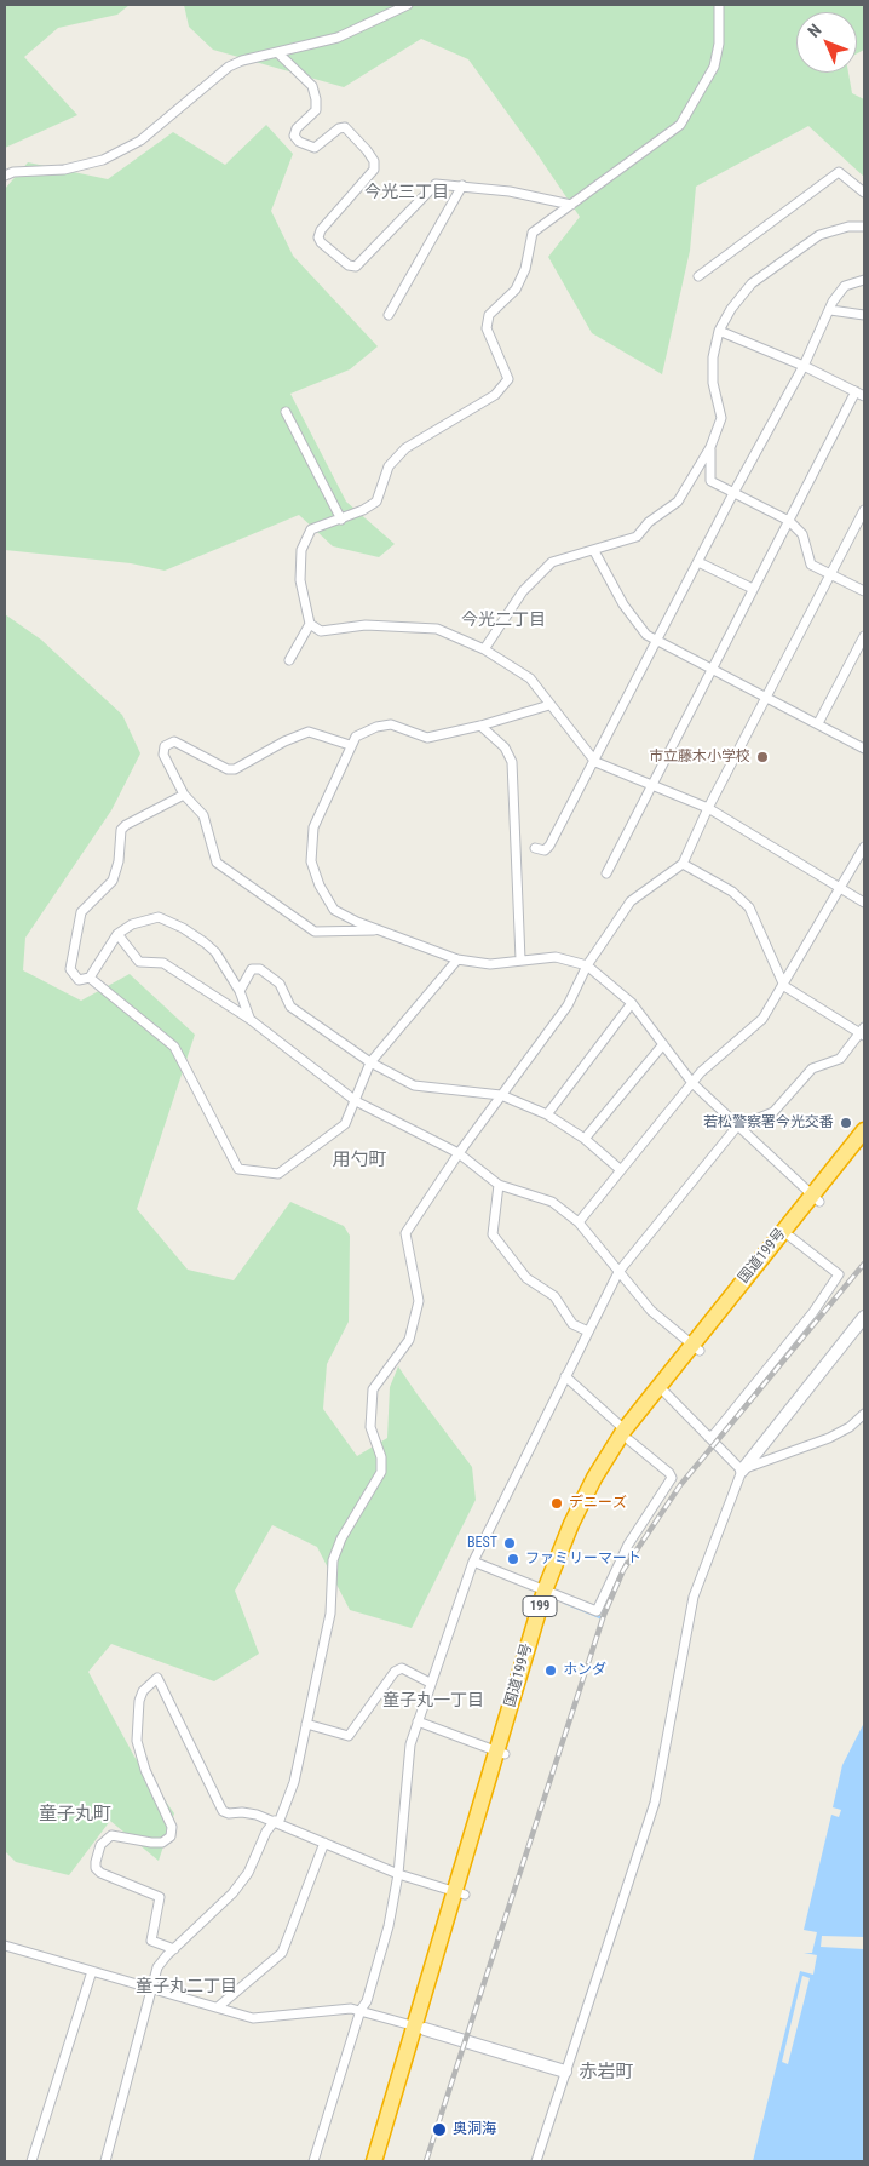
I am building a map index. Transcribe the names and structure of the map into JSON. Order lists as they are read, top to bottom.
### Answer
{
  "streets": {
    "highway": ["国道199号", "199"]
  },
  "districts": [
    "今光三丁目",
    "今光二丁目",
    "用勺町",
    "童子丸一丁目",
    "童子丸町",
    "童子丸二丁目",
    "赤岩町"
  ],
  "places": [
    "市立藤木小学校",
    "若松警察署今光交番",
    "デニーズ",
    "BEST",
    "ファミリーマート",
    "ホンダ",
    "奥洞海"
  ],
  "north": "top left"
}
